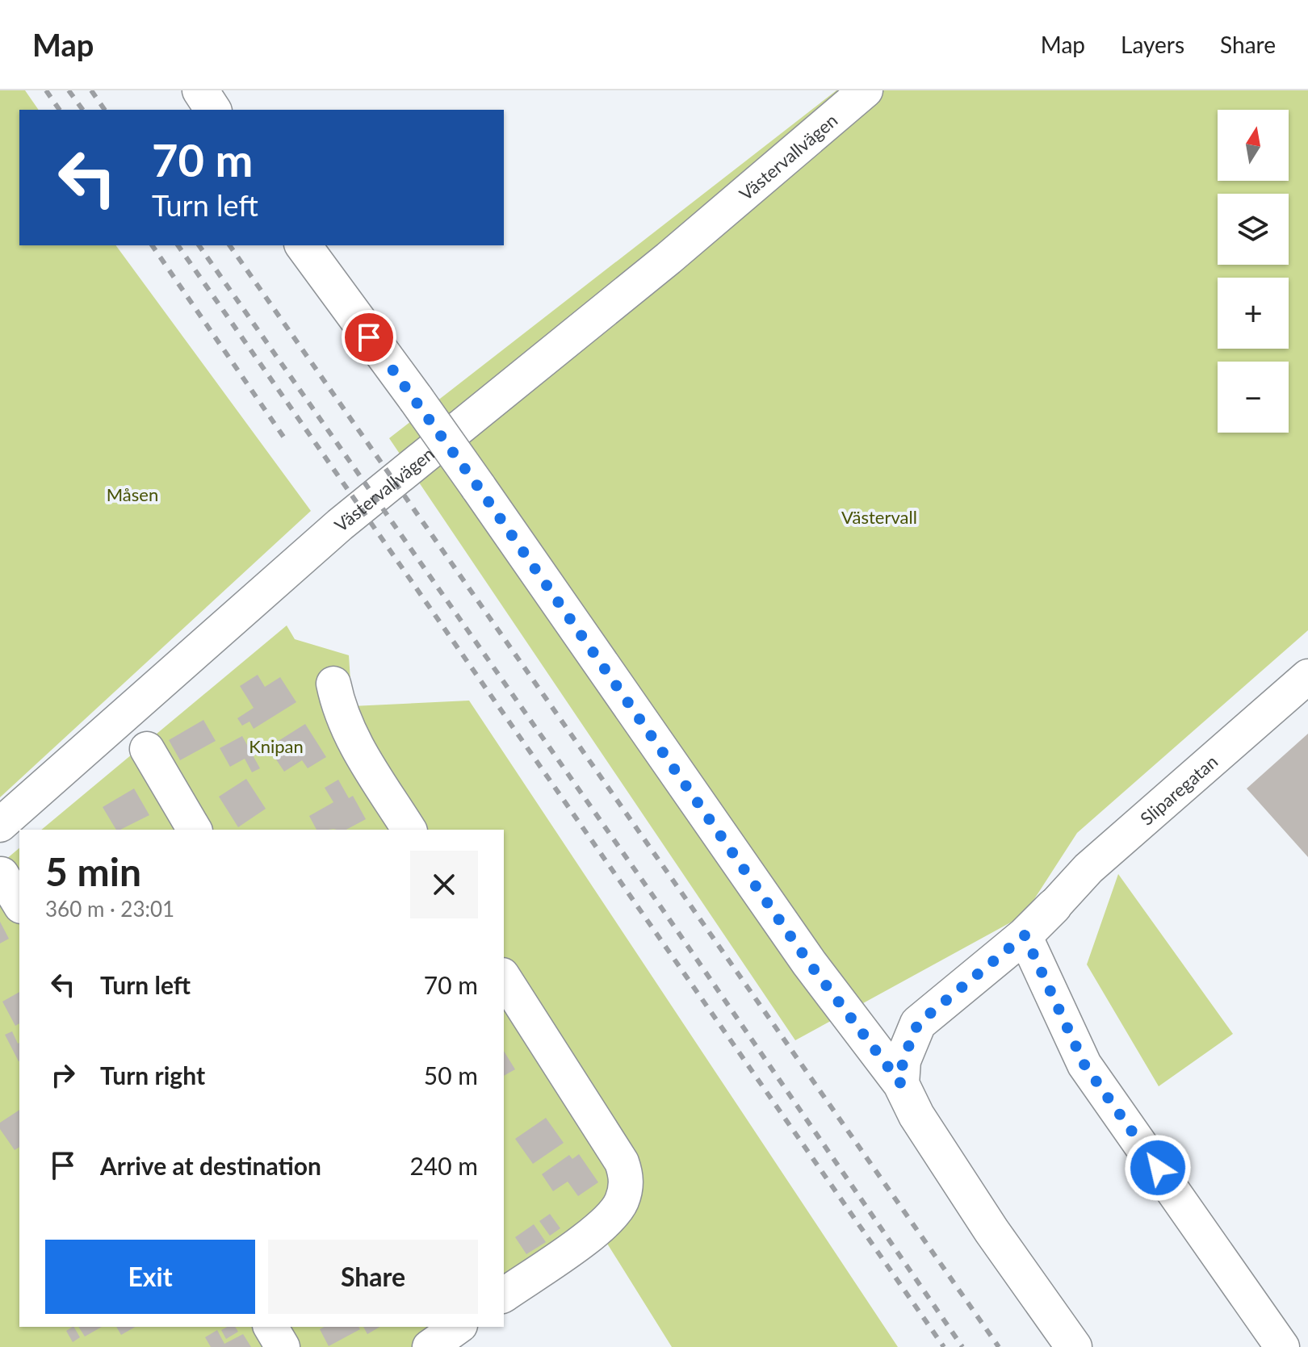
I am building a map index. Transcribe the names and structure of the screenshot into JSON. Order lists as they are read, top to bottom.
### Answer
{
  "streets": {
    "street": ["Västervallvägen", "Sliparegatan"]
  },
  "parks": ["Måsen", "Västervall", "Knipan"],
  "north": "top",
  "page": {
    "header": "Map",
    "nav": ["Map", "Layers", "Share"],
    "map_buttons": ["+", "−"],
    "turn": ["70 m", "Turn left"],
    "heading": ["5 min", "360 m · 23:01"],
    "list": [
      {
        "name": "Turn left",
        "value": "70 m"
      },
      {
        "name": "Turn right",
        "value": "50 m"
      },
      {
        "name": "Arrive at destination",
        "value": "240 m"
      }
    ],
    "buttons": ["Exit", "Share"]
  }
}
